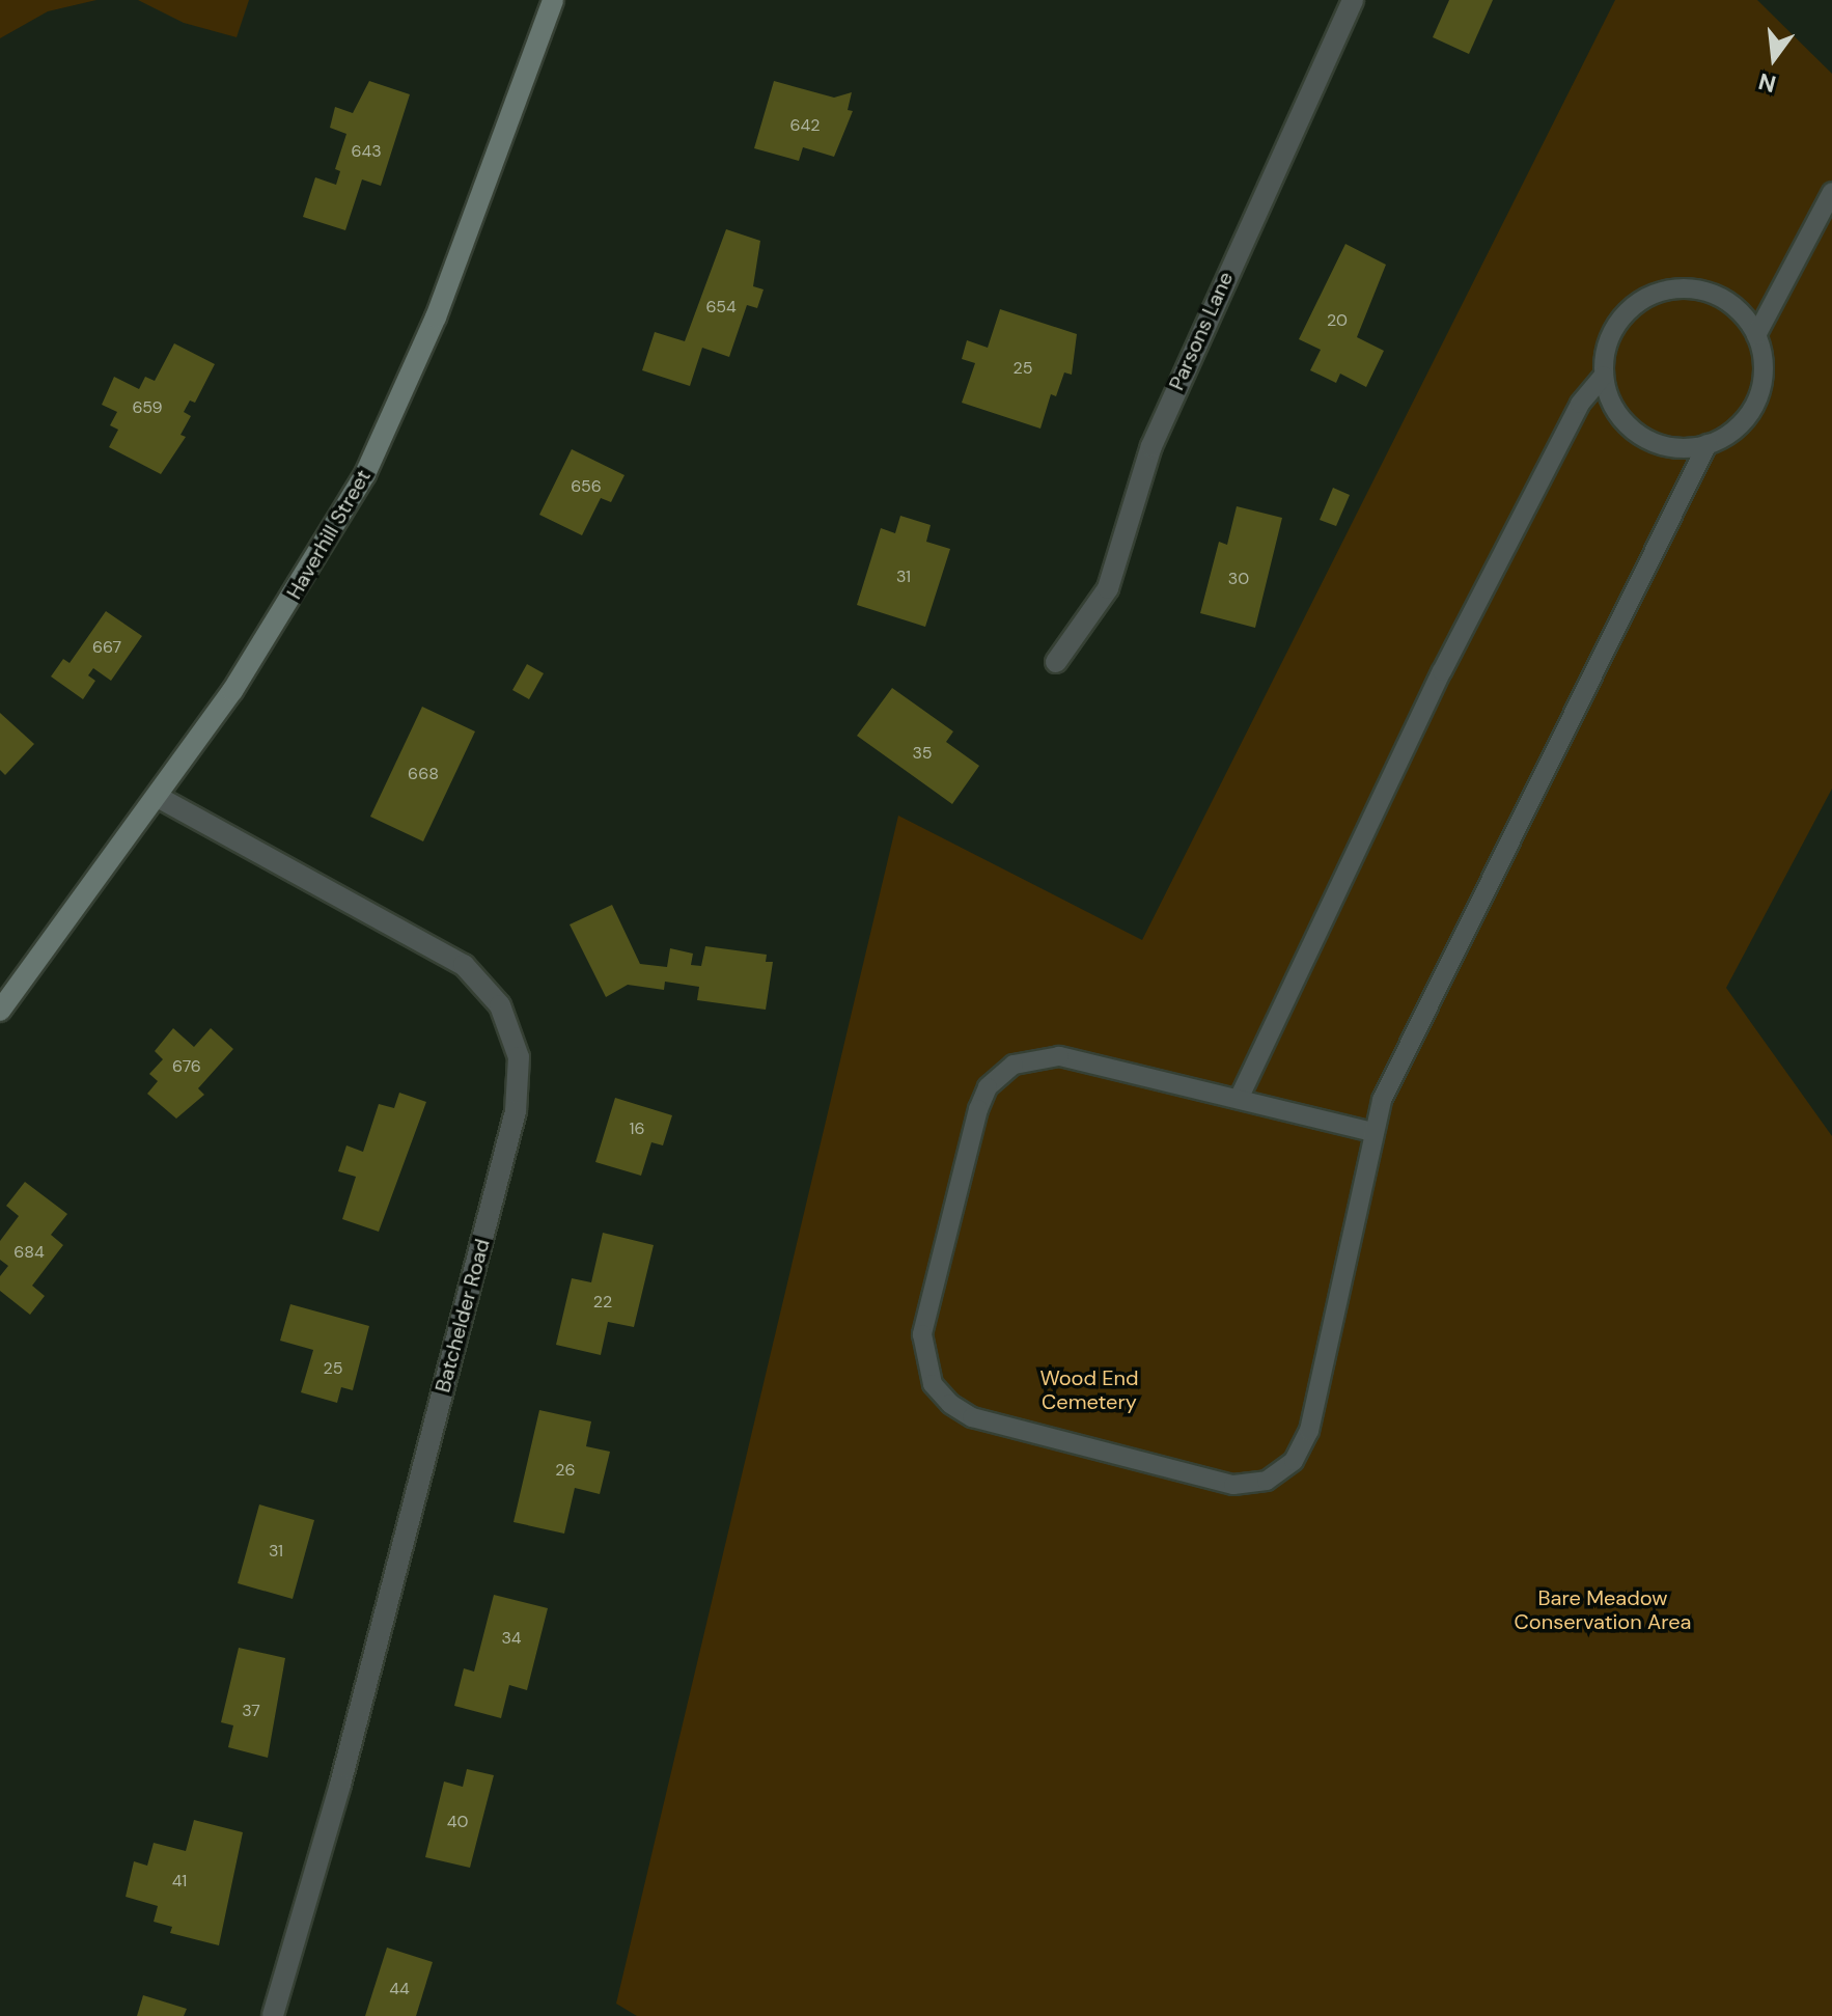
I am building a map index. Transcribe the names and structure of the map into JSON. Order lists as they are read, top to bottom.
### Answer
{
  "streets": {
    "main road": ["Haverhill Street"],
    "street": ["Parsons Lane", "Batchelder Road"]
  },
  "crossings": [
    ["Haverhill Street", "Batchelder Road"]
  ],
  "parks": ["Wood End Cemetery", "Bare Meadow Conservation Area"],
  "house_numbers": [
    "642",
    "643",
    "654",
    "20",
    "25",
    "659",
    "656",
    "31",
    "30",
    "667",
    "35",
    "668",
    "676",
    "16",
    "684",
    "22",
    "25",
    "26",
    "31",
    "34",
    "37",
    "40",
    "41",
    "44"
  ],
  "north": "bottom"
}
